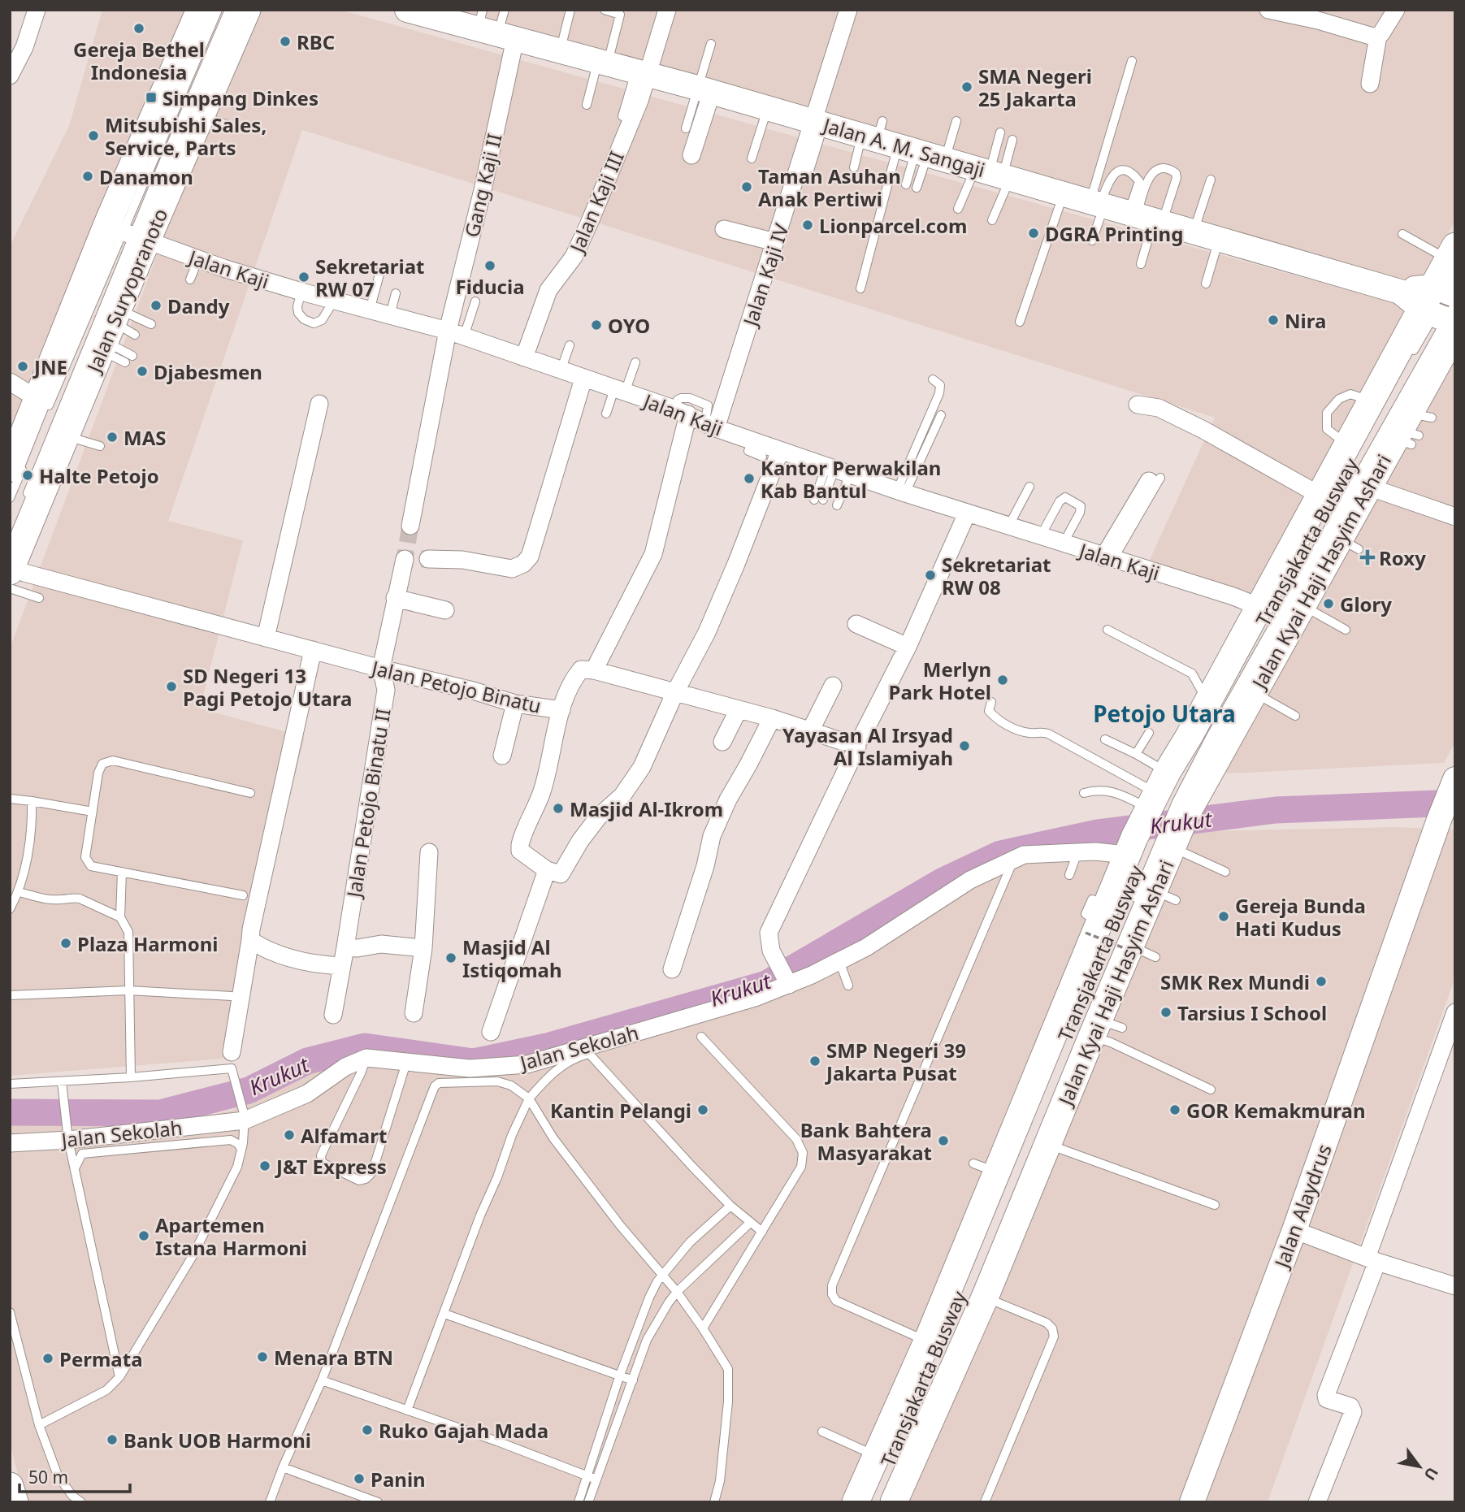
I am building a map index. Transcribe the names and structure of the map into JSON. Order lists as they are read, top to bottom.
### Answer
{
  "streets": {
    "main road": ["Jalan Suryopranoto", "Jalan Kyai Haji Hasyim Ashari"],
    "street": [
      "Jalan A. M. Sangaji",
      "Gang Kaji II",
      "Jalan Kaji III",
      "Jalan Kaji",
      "Jalan Kaji IV",
      "Jalan Petojo Binatu",
      "Jalan Petojo Binatu II",
      "Jalan Sekolah",
      "Jalan Alaydrus"
    ],
    "lane": ["Transjakarta Busway"]
  },
  "crossings": [
    ["Jalan A. M. Sangaji", "Gang Kaji II"],
    ["Jalan A. M. Sangaji", "Jalan Kaji III"],
    ["Jalan A. M. Sangaji", "Jalan Kaji IV"],
    ["Jalan A. M. Sangaji", "Transjakarta Busway"],
    ["Jalan A. M. Sangaji", "Jalan Kyai Haji Hasyim Ashari"],
    ["Gang Kaji II", "Jalan Kaji"],
    ["Jalan Kaji III", "Jalan Kaji"],
    ["Jalan Kaji", "Jalan Kaji IV"],
    ["Jalan Kaji", "Jalan Suryopranoto"],
    ["Jalan Kaji", "Transjakarta Busway"],
    ["Jalan Kaji", "Jalan Kyai Haji Hasyim Ashari"],
    ["Jalan Suryopranoto", "Jalan Petojo Binatu"],
    ["Transjakarta Busway", "Jalan Kyai Haji Hasyim Ashari"],
    ["Transjakarta Busway", "Jalan Sekolah"],
    ["Jalan Kyai Haji Hasyim Ashari", "Jalan Sekolah"],
    ["Jalan Petojo Binatu", "Jalan Petojo Binatu II"]
  ],
  "districts": ["Petojo Utara"],
  "water": ["Krukut"],
  "places": {
    "other": [
      "Gereja Bethel Indonesia",
      "RBC",
      "SMA Negeri 25 Jakarta",
      "Mitsubishi Sales, Service, Parts",
      "Danamon",
      "Taman Asuhan Anak Pertiwi",
      "Lionparcel.com",
      "DGRA Printing",
      "Fiducia",
      "Sekretariat RW 07",
      "Dandy",
      "Nira",
      "OYO",
      "JNE",
      "Djabesmen",
      "MAS",
      "Halte Petojo",
      "Kantor Perwakilan Kab Bantul",
      "Sekretariat RW 08",
      "Glory",
      "Merlyn Park Hotel",
      "SD Negeri 13 Pagi Petojo Utara",
      "Yayasan Al Irsyad Al Islamiyah",
      "Masjid Al-Ikrom",
      "Gereja Bunda Hati Kudus",
      "Plaza Harmoni",
      "Masjid Al Istiqomah",
      "SMK Rex Mundi",
      "Tarsius I School",
      "SMP Negeri 39 Jakarta Pusat",
      "Kantin Pelangi",
      "GOR Kemakmuran",
      "Alfamart",
      "Bank Bahtera Masyarakat",
      "J&T Express",
      "Apartemen Istana Harmoni",
      "Menara BTN",
      "Permata",
      "Ruko Gajah Mada",
      "Bank UOB Harmoni",
      "Panin"
    ],
    "transit": ["Simpang Dinkes"],
    "health": ["Roxy"]
  },
  "scale_bar": "50 m",
  "north": "bottom right"
}
